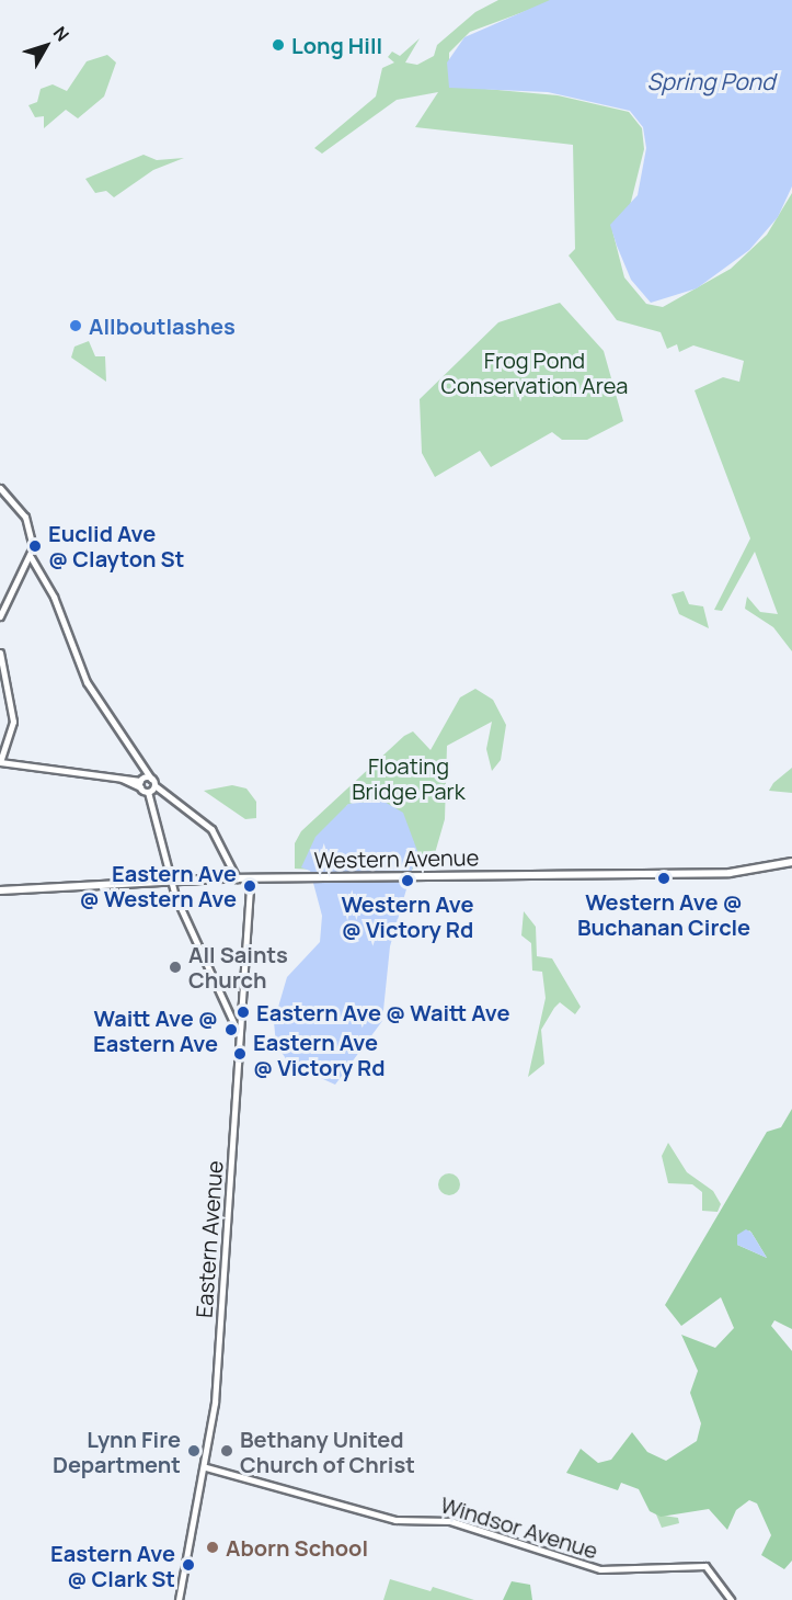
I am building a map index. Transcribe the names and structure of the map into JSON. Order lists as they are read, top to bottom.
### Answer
{
  "streets": {
    "main road": ["Western Avenue"],
    "street": ["Eastern Avenue", "Windsor Avenue"]
  },
  "crossings": [
    ["Western Avenue", "Eastern Avenue"],
    ["Eastern Avenue", "Windsor Avenue"]
  ],
  "water": ["Spring Pond"],
  "parks": ["Frog Pond Conservation Area", "Floating Bridge Park"],
  "places": [
    "Long Hill",
    "Allboutlashes",
    "Euclid Ave @ Clayton St",
    "Western Ave @ Buchanan Circle",
    "Western Ave @ Victory Rd",
    "Eastern Ave @ Western Ave",
    "All Saints Church",
    "Eastern Ave @ Waitt Ave",
    "Waitt Ave @ Eastern Ave",
    "Eastern Ave @ Victory Rd",
    "Lynn Fire Department",
    "Bethany United Church of Christ",
    "Aborn School",
    "Eastern Ave @ Clark St"
  ],
  "north": "top right"
}
